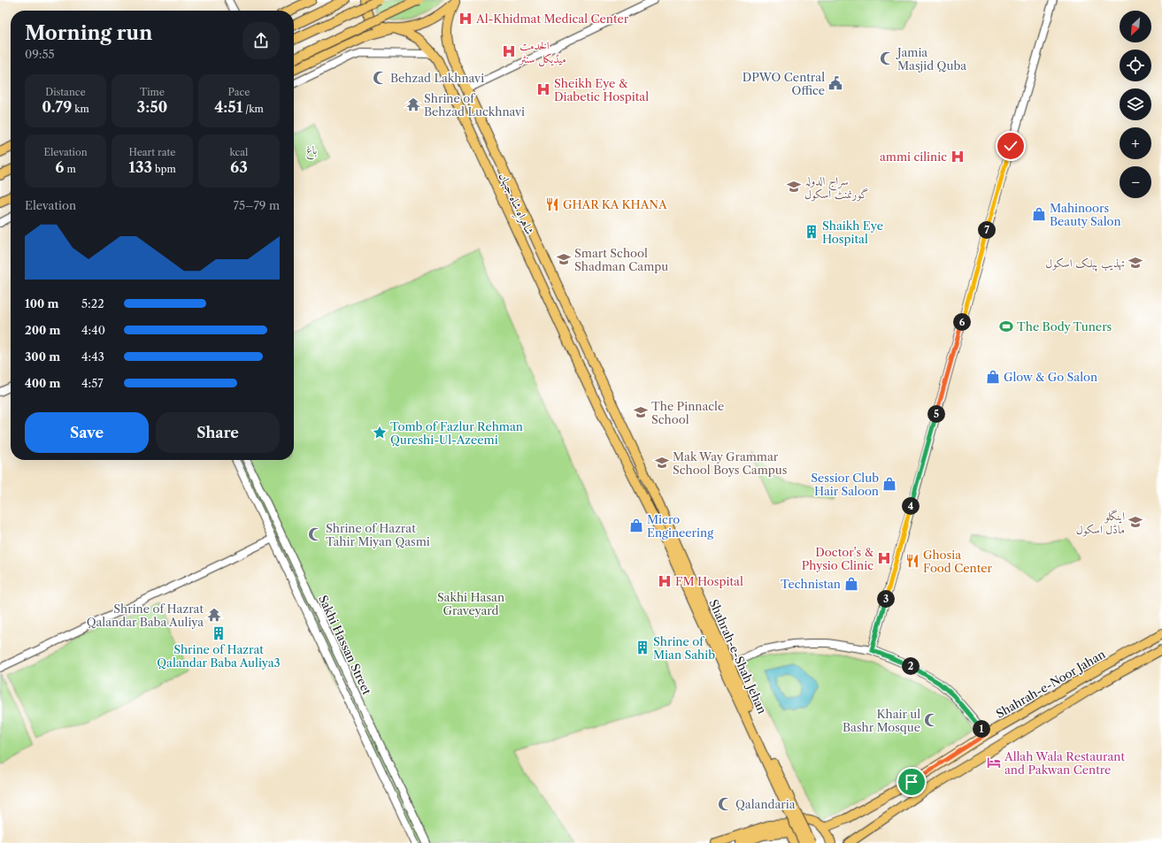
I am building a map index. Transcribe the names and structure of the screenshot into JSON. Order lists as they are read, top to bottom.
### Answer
{
  "streets": {
    "main road": ["شاہراہِ شاہ جہاں", "Shahrah-e-Shah Jehan", "Shahrah-e-Noor Jahan"],
    "street": ["Sakhi Hassan Street"]
  },
  "crossings": [
    ["شاہراہِ شاہ جہاں", "Shahrah-e-Shah Jehan"]
  ],
  "parks": ["باغ", "Sakhi Hasan Graveyard"],
  "places": {
    "hospital": [
      "Al-Khidmat Medical Center",
      "الخدمت میڈیکل سنٹر",
      "Sheikh Eye & Diabetic Hospital",
      "ammi cilinic",
      "Doctor's & Physio Clinic",
      "FM Hospital"
    ],
    "mosque": [
      "Jamia Masjid Quba",
      "Behzad Lakhnavi",
      "Shrine of Hazrat Tahir Miyan Qasmi",
      "Khair ul Bashr Mosque",
      "Qalandaria"
    ],
    "public building": ["DPWO Central Office"],
    "temple": ["Shrine of Behzad Luckhnavi", "Shrine of Hazrat Qalandar Baba Auliya"],
    "school or university": [
      "سراج الدولہ گورنمنٹ اسکول",
      "Smart School Shadman Campu",
      "تہذیب پبلک اسکول",
      "The Pinnacle School",
      "Mak Way Grammar School Boys Campus",
      "اینگلو ماڈل اسکول"
    ],
    "restaurant": ["GHAR KA KHANA", "Ghosia Food Center"],
    "shop": [
      "Mahinoors Beauty Salon",
      "Glow & Go Salon",
      "Sessior Club Hair Saloon",
      "Micro Engineering",
      "Technistan"
    ],
    "building": ["Shaikh Eye Hospital", "Shrine of Hazrat Qalandar Baba Auliya3", "Shrine of Mian Sahib"],
    "sports": ["The Body Tuners"],
    "place": ["Tomb of Fazlur Rehman Qureshi-Ul-Azeemi"],
    "hotel": ["Allah Wala Restaurant and Pakwan Centre"]
  },
  "north": "bottom left",
  "page": {
    "map_buttons": ["+", "−"],
    "heading": ["Morning run", "09:55"],
    "stats": [
      ["Distance", "0.79 km"],
      ["Time", "3:50"],
      ["Pace", "4:51 /km"],
      ["Elevation", "6 m"],
      ["Heart rate", "133 bpm"],
      ["kcal", "63"]
    ],
    "chart": ["Elevation", "75–79 m"],
    "pins": [
      "7",
      "6",
      "5",
      "4",
      "3",
      "2",
      "1"
    ],
    "list": [
      {
        "name": "100 m",
        "note": "5:22"
      },
      {
        "name": "200 m",
        "note": "4:40"
      },
      {
        "name": "300 m",
        "note": "4:43"
      },
      {
        "name": "400 m",
        "note": "4:57"
      }
    ],
    "buttons": ["Save", "Share"]
  }
}
